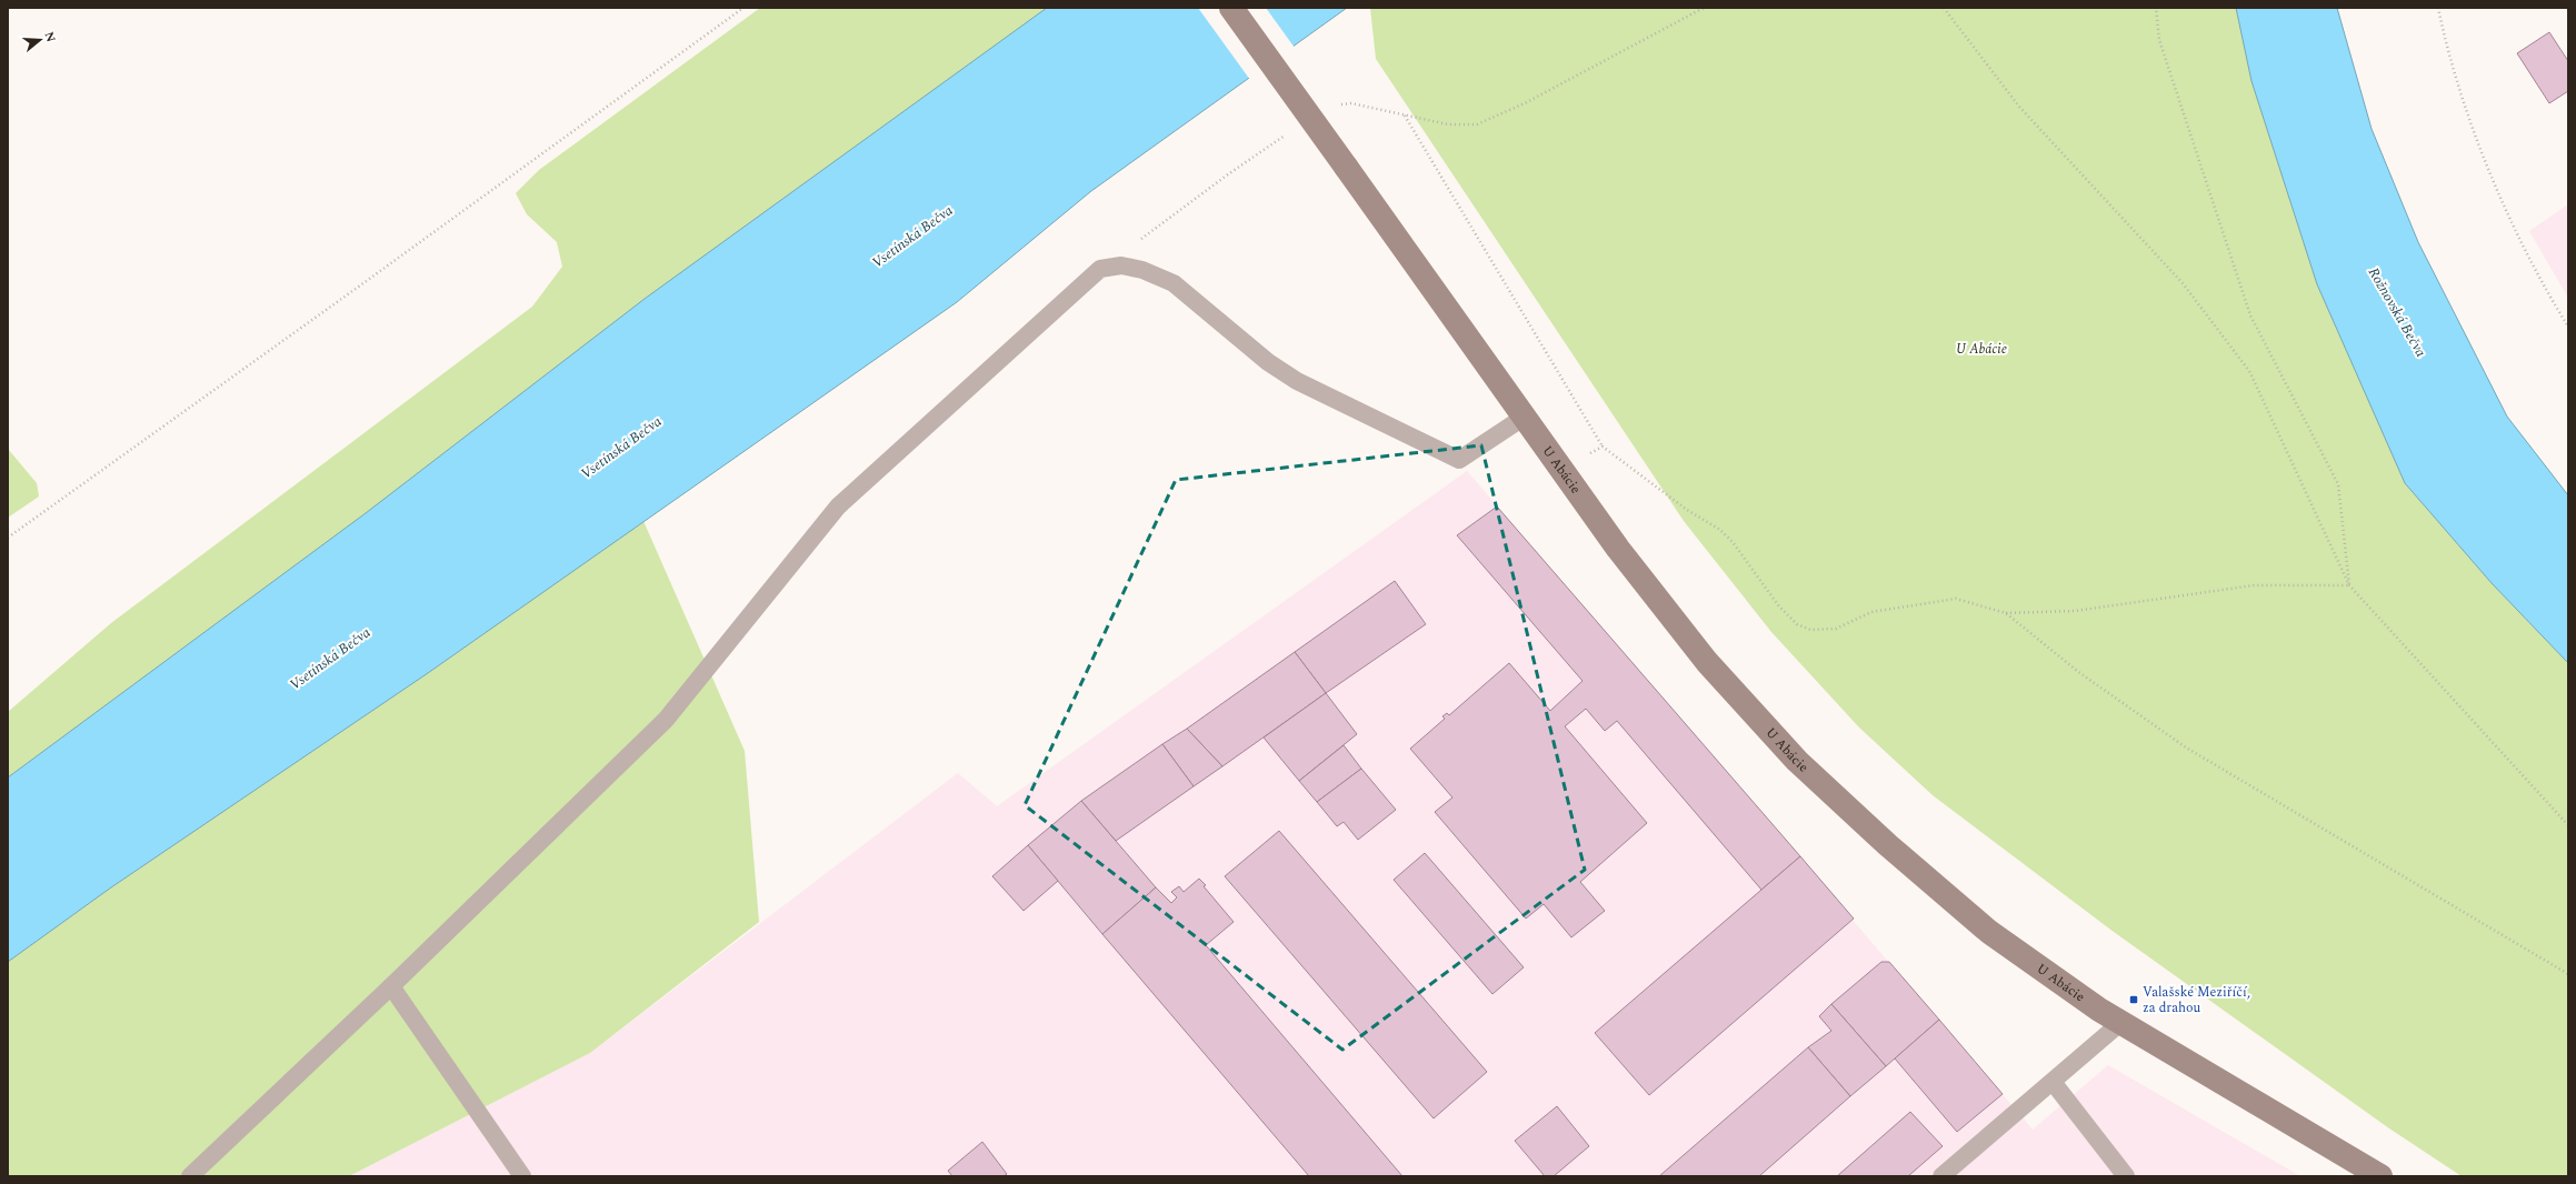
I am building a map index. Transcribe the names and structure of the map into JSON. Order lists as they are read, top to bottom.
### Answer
{
  "streets": {
    "main road": ["U Abácie"]
  },
  "water": ["Vsetínská Bečva", "Rožnovská Bečva"],
  "parks": ["U Abácie"],
  "places": {
    "transit": ["Valašské Meziříčí, za drahou"]
  },
  "north": "right"
}
